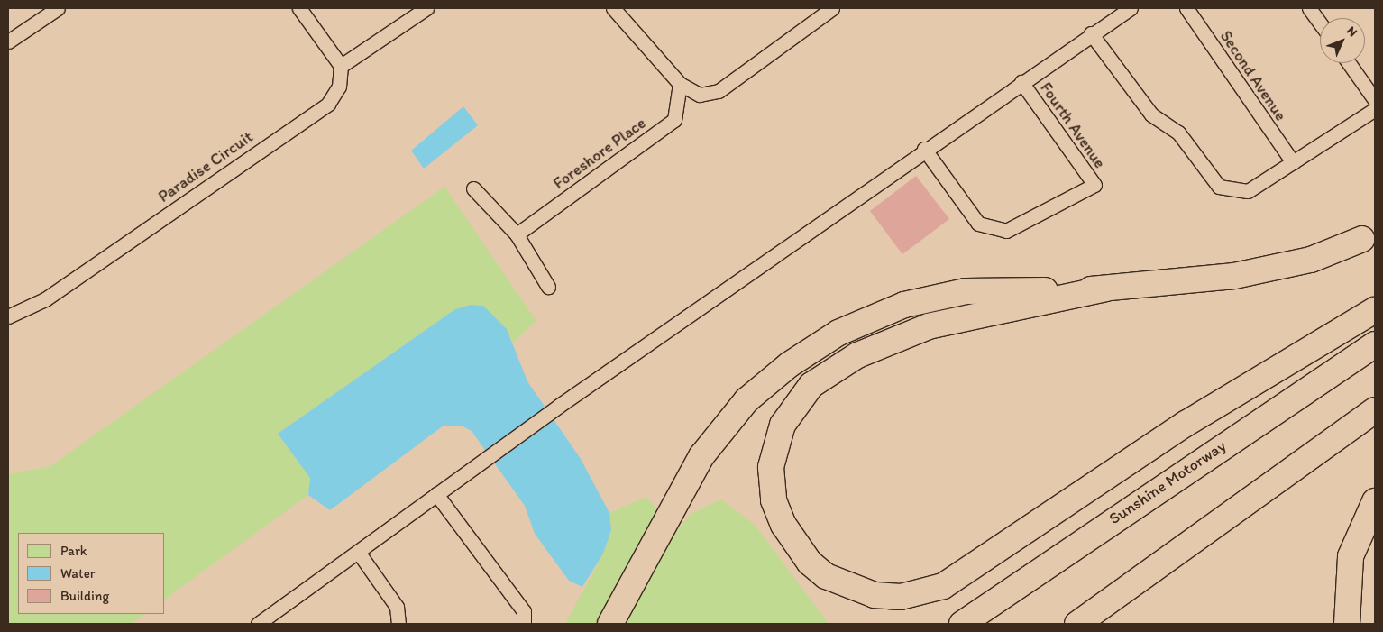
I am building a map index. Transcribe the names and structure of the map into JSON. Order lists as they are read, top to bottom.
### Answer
{
  "streets": {
    "highway": ["Sunshine Motorway"],
    "lane": [
      "Second Avenue",
      "Fourth Avenue",
      "Foreshore Place",
      "Paradise Circuit"
    ]
  },
  "legend": ["Park", "Water", "Building"],
  "north": "top right"
}
